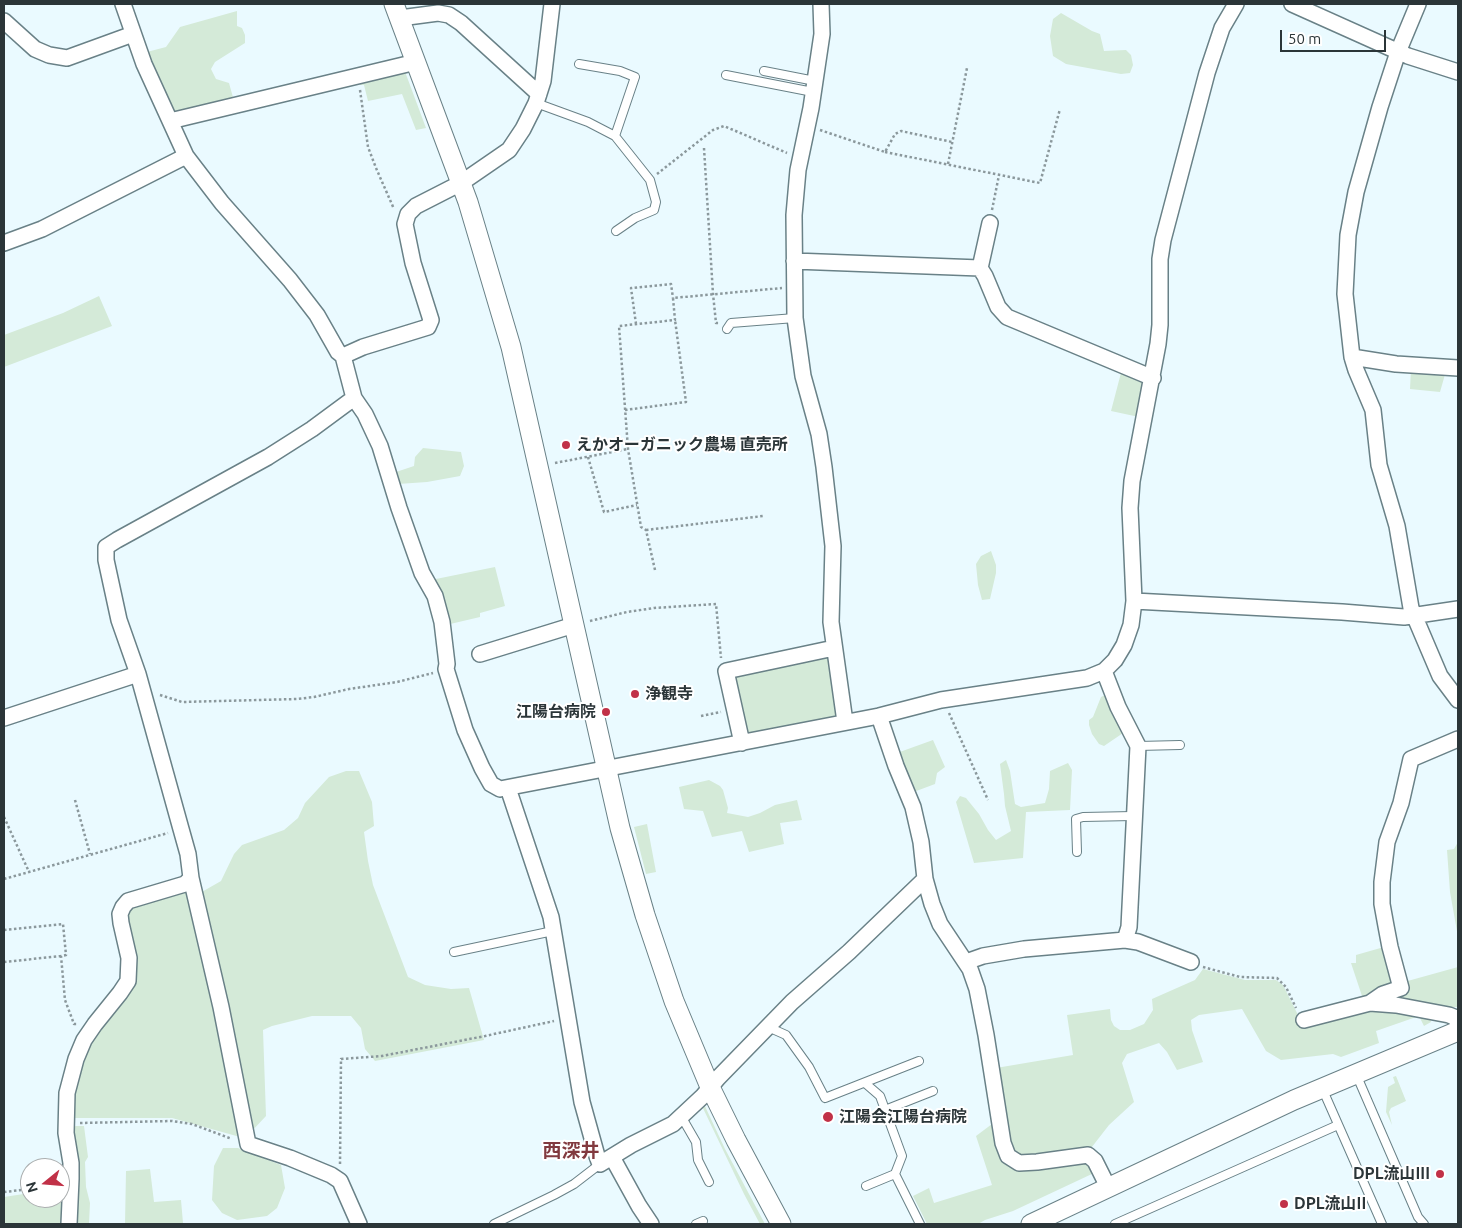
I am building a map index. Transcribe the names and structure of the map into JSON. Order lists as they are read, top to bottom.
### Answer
{
  "districts": ["西深井"],
  "places": [
    "えかオーガニック農場 直売所",
    "浄観寺",
    "江陽台病院",
    "江陽会江陽台病院",
    "DPL流山III",
    "DPL流山II"
  ],
  "scale_bar": "50 m",
  "north": "left"
}
